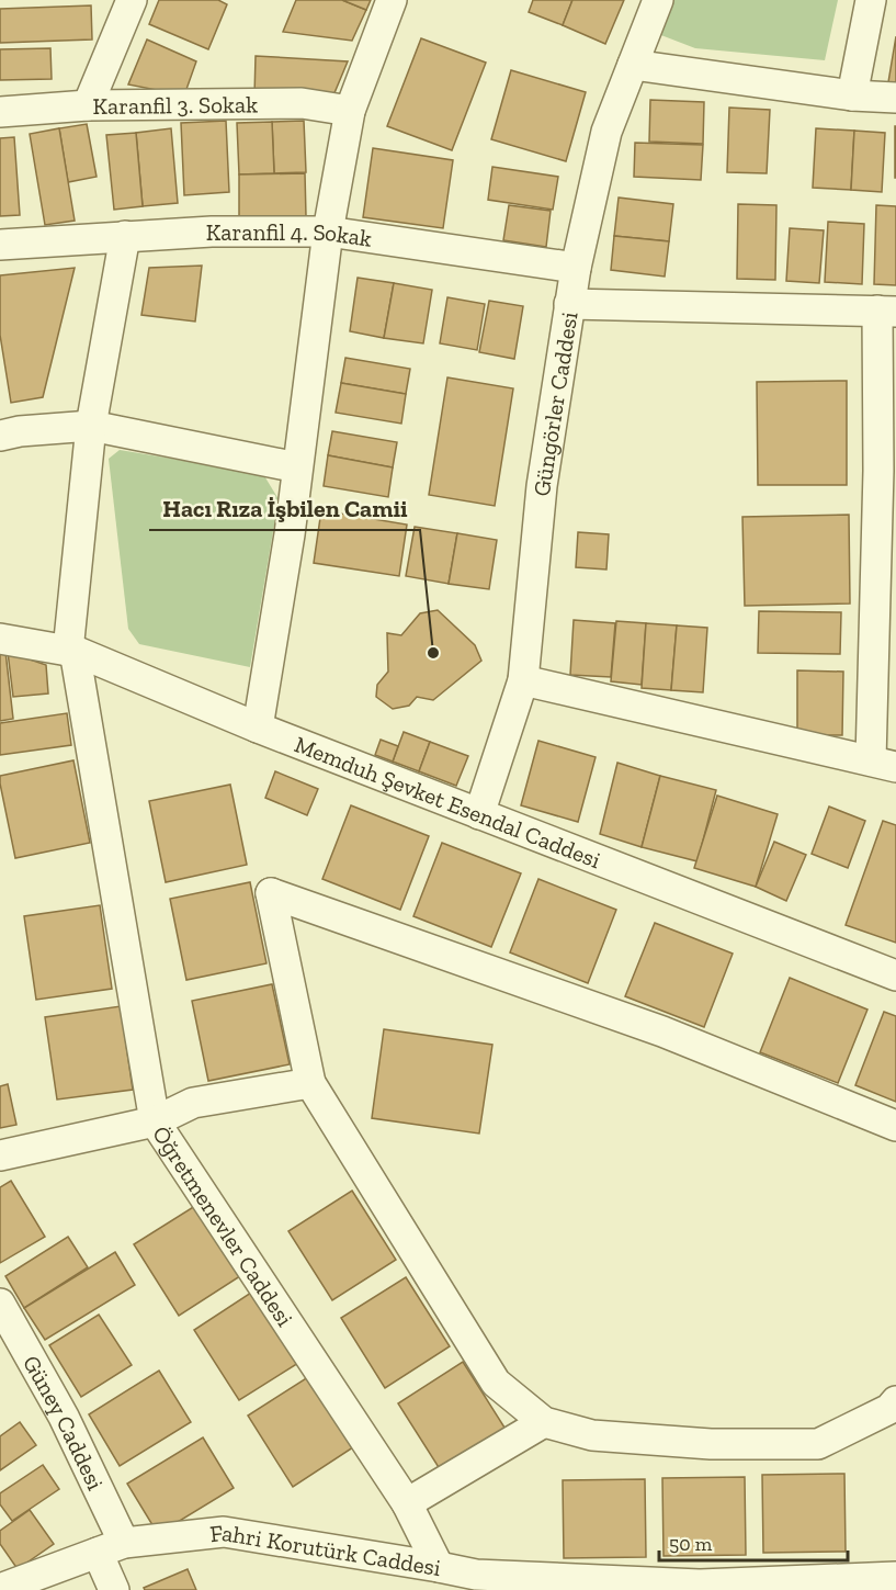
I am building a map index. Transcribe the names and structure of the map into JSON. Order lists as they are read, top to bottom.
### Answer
{
  "streets": {
    "street": [
      "Karanfil 3. Sokak",
      "Karanfil 4. Sokak",
      "Güngörler Caddesi",
      "Memduh Şevket Esendal Caddesi",
      "Öğretmenevler Caddesi",
      "Güney Caddesi",
      "Fahri Korutürk Caddesi"
    ]
  },
  "crossings": [
    ["Karanfil 4. Sokak", "Güngörler Caddesi"],
    ["Karanfil 4. Sokak", "Öğretmenevler Caddesi"],
    ["Güngörler Caddesi", "Memduh Şevket Esendal Caddesi"],
    ["Memduh Şevket Esendal Caddesi", "Öğretmenevler Caddesi"],
    ["Öğretmenevler Caddesi", "Fahri Korutürk Caddesi"],
    ["Güney Caddesi", "Fahri Korutürk Caddesi"]
  ],
  "places": ["Hacı Rıza İşbilen Camii"],
  "scale_bar": "50 m"
}
